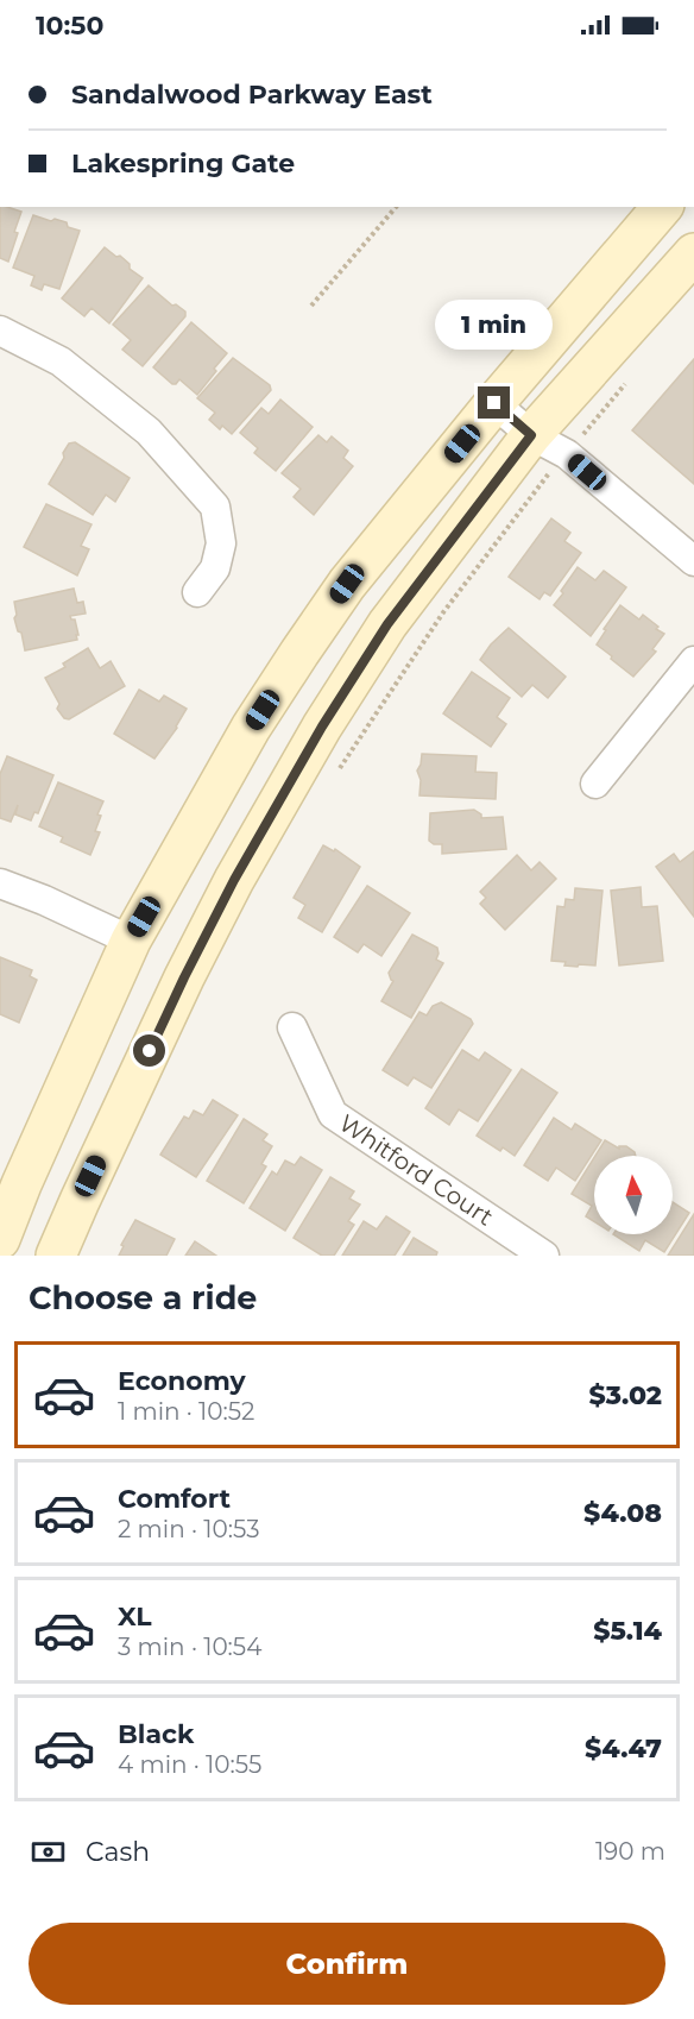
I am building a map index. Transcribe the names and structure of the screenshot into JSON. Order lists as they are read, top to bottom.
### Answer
{
  "streets": {
    "street": ["Whitford Court"]
  },
  "north": "top",
  "page": {
    "status": "10:50",
    "banner": ["Sandalwood Parkway East", "Lakespring Gate"],
    "bubble": "1 min",
    "heading": "Choose a ride",
    "list": [
      {
        "name": "Economy",
        "note": "1 min · 10:52",
        "value": "$3.02"
      },
      {
        "name": "Comfort",
        "note": "2 min · 10:53",
        "value": "$4.08"
      },
      {
        "name": "XL",
        "note": "3 min · 10:54",
        "value": "$5.14"
      },
      {
        "name": "Black",
        "note": "4 min · 10:55",
        "value": "$4.47"
      }
    ],
    "pay": ["Cash", "190 m"],
    "buttons": "Confirm"
  }
}
